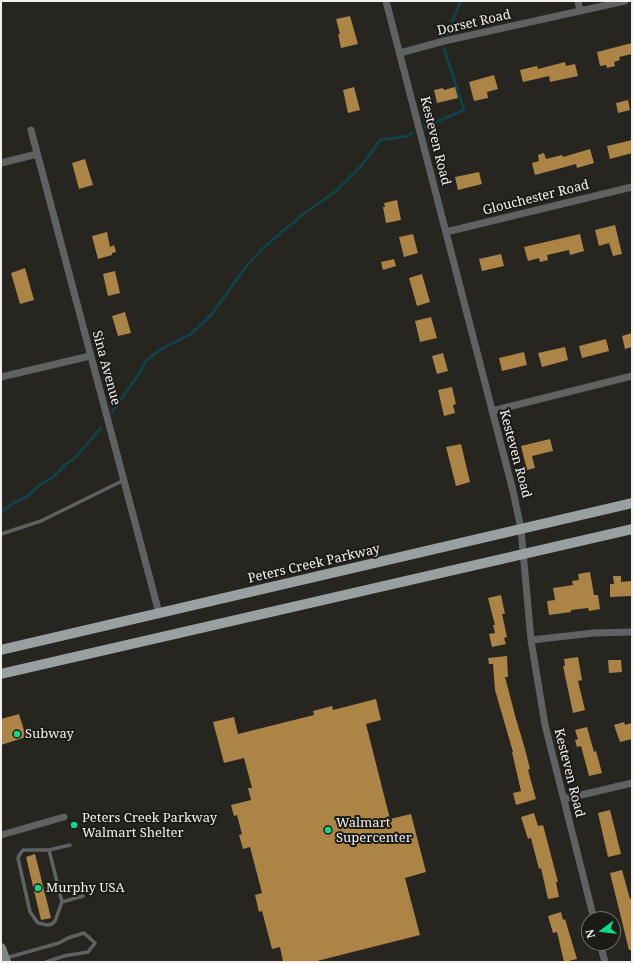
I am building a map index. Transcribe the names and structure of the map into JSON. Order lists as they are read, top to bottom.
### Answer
{
  "streets": {
    "main road": ["Peters Creek Parkway"],
    "street": [
      "Dorset Road",
      "Kesteven Road",
      "Glouchester Road",
      "Sina Avenue"
    ]
  },
  "crossings": [
    ["Dorset Road", "Kesteven Road"],
    ["Kesteven Road", "Glouchester Road"],
    ["Kesteven Road", "Peters Creek Parkway"],
    ["Sina Avenue", "Peters Creek Parkway"]
  ],
  "places": [
    "Subway",
    "Peters Creek Parkway Walmart Shelter",
    "Walmart Supercenter",
    "Murphy USA"
  ],
  "north": "left"
}
